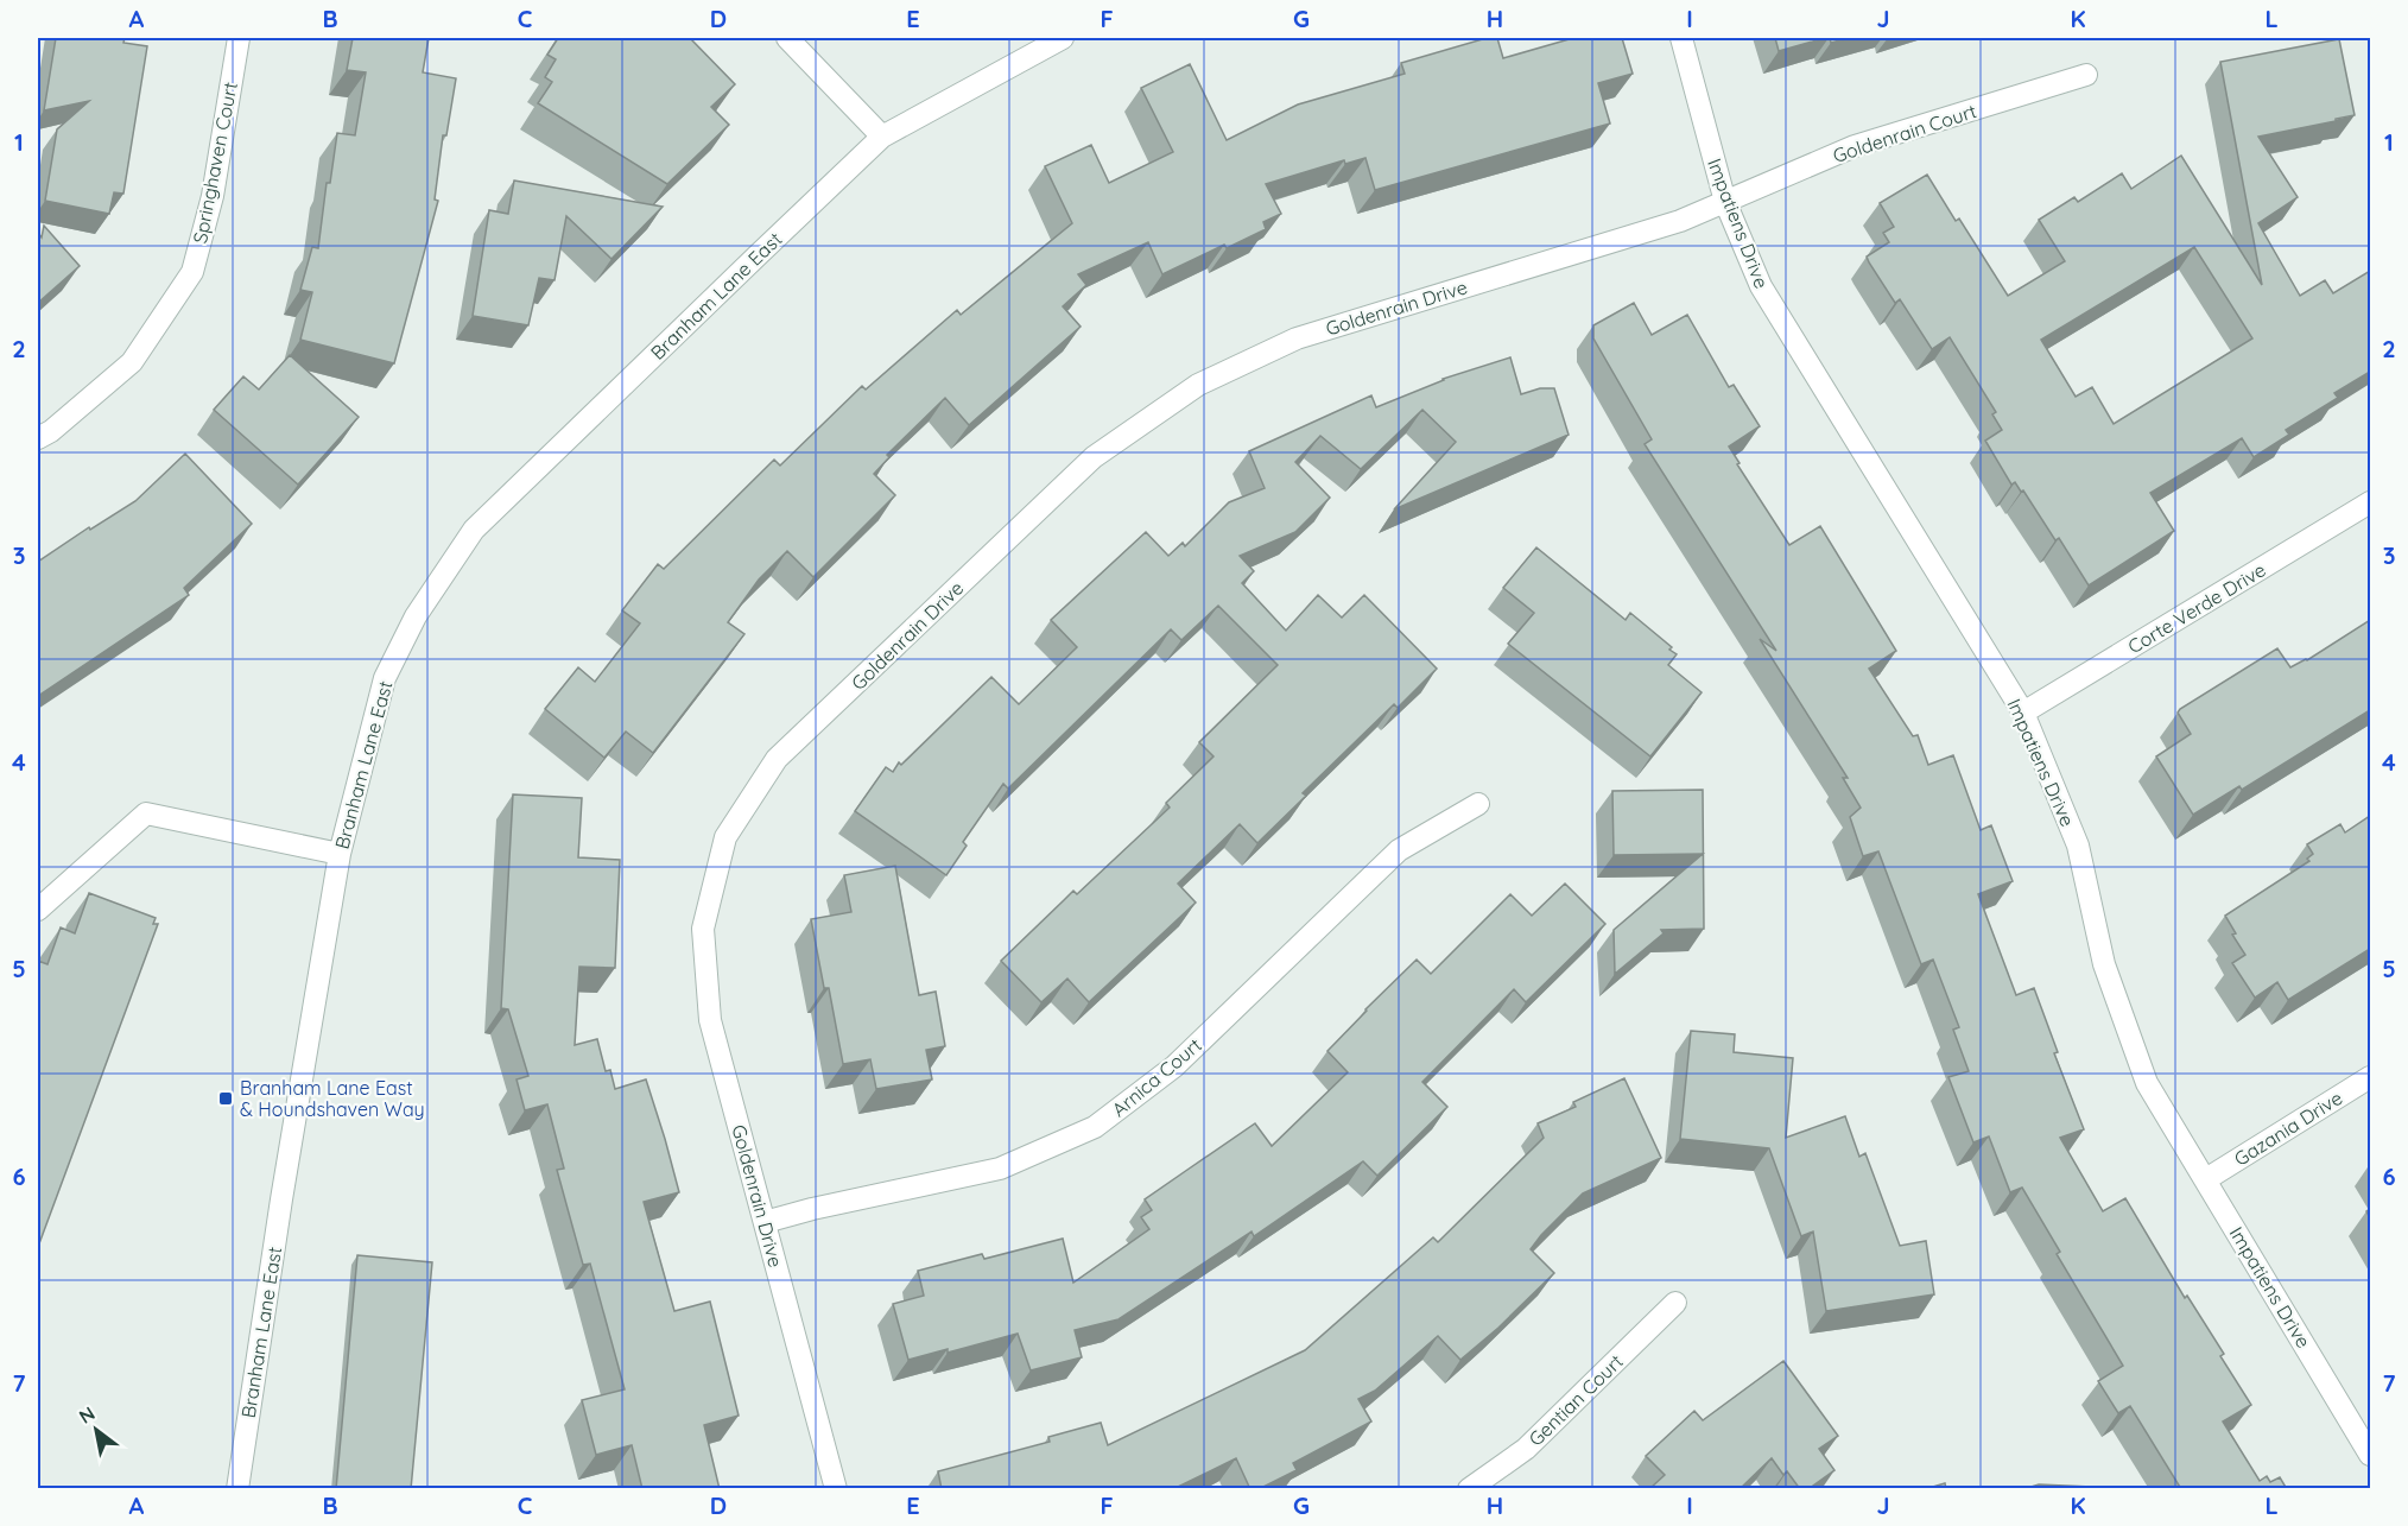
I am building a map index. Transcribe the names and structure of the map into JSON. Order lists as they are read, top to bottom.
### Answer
{
  "streets": {
    "street": [
      "Goldenrain Court",
      "Springhaven Court",
      "Impatiens Drive",
      "Branham Lane East",
      "Goldenrain Drive",
      "Corte Verde Drive",
      "Arnica Court",
      "Gazania Drive",
      "Gentian Court"
    ]
  },
  "crossings": [
    ["Goldenrain Court", "Impatiens Drive"],
    ["Goldenrain Court", "Goldenrain Drive"],
    ["Impatiens Drive", "Goldenrain Drive"],
    ["Impatiens Drive", "Corte Verde Drive"],
    ["Impatiens Drive", "Gazania Drive"],
    ["Goldenrain Drive", "Arnica Court"]
  ],
  "places": {
    "transit": ["Branham Lane East & Houndshaven Way"]
  },
  "north": "top left",
  "grid": {
    "columns": [
      "A",
      "B",
      "C",
      "D",
      "E",
      "F",
      "G",
      "H",
      "I",
      "J",
      "K",
      "L"
    ],
    "rows": [
      "1",
      "2",
      "3",
      "4",
      "5",
      "6",
      "7"
    ]
  }
}
